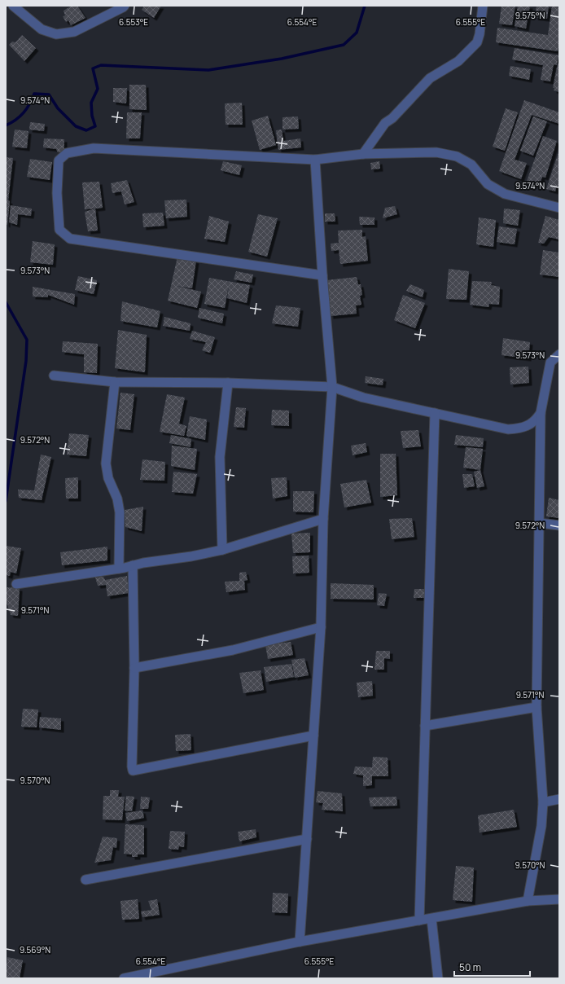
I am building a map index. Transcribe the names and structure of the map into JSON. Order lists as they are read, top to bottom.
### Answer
{
  "scale_bar": "50 m",
  "coordinates": [
    "9.575°N",
    "6.555°E",
    "6.553°E",
    "6.554°E",
    "9.574°N",
    "9.573°N",
    "9.572°N",
    "9.571°N",
    "9.570°N",
    "9.569°N"
  ]
}
